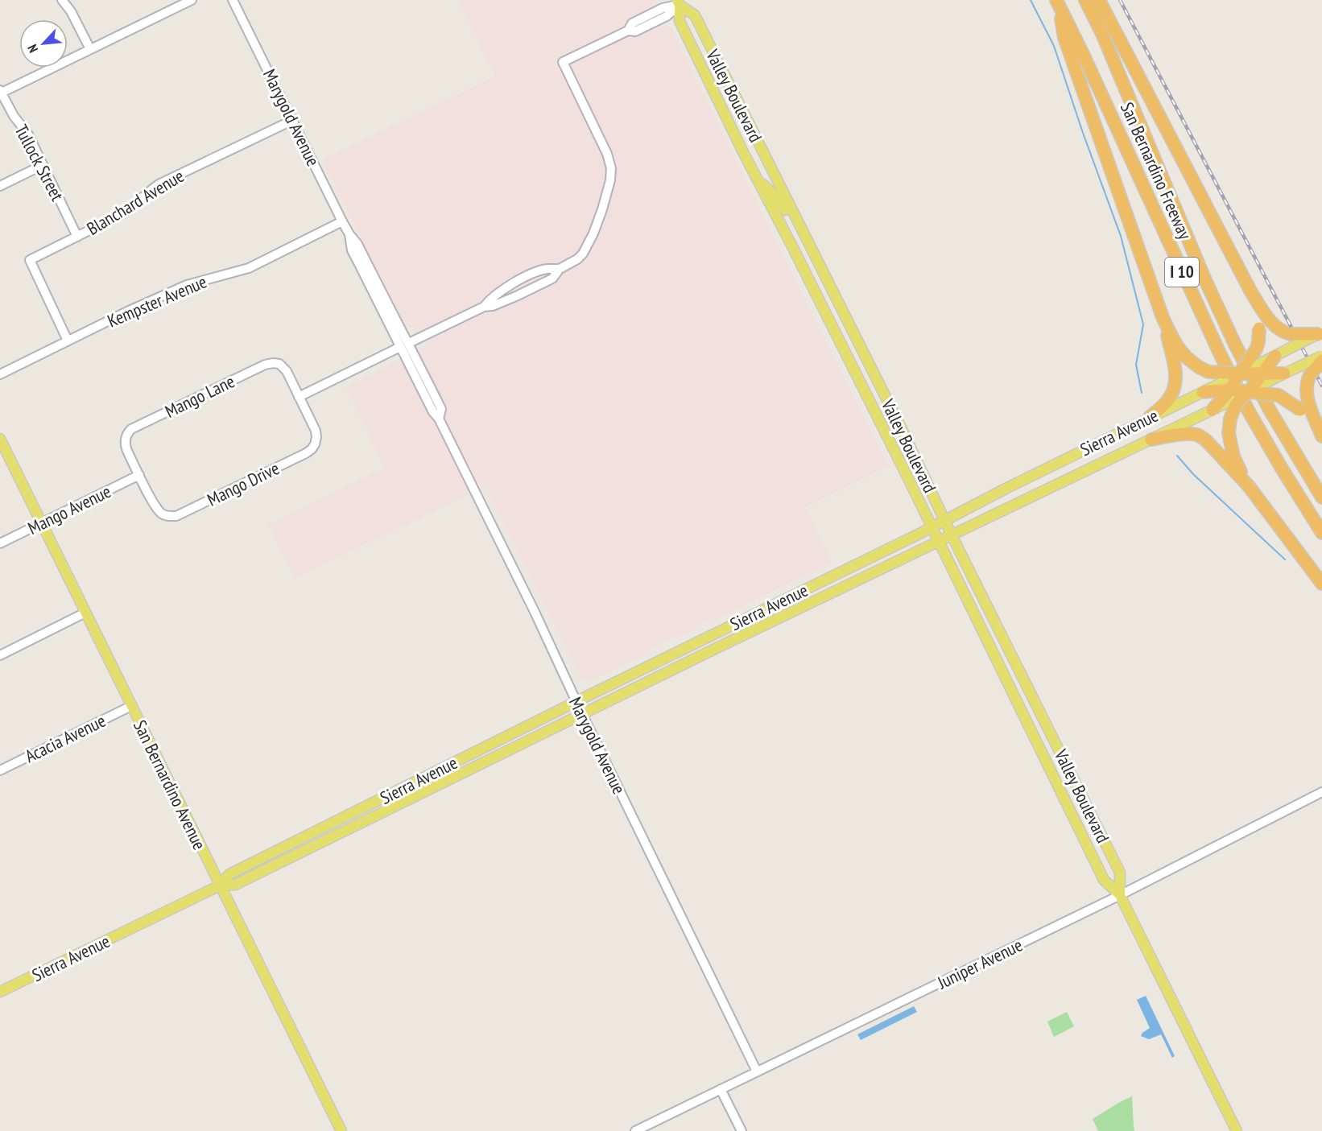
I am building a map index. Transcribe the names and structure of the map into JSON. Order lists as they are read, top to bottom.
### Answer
{
  "streets": {
    "highway": ["San Bernardino Freeway", "I 10"],
    "main road": ["Valley Boulevard", "Sierra Avenue", "San Bernardino Avenue"],
    "street": [
      "Marygold Avenue",
      "Tullock Street",
      "Blanchard Avenue",
      "Kempster Avenue",
      "Mango Lane",
      "Mango Drive",
      "Mango Avenue",
      "Acacia Avenue",
      "Juniper Avenue"
    ]
  },
  "crossings": [
    ["Valley Boulevard", "Sierra Avenue"],
    ["Valley Boulevard", "Juniper Avenue"],
    ["Marygold Avenue", "Blanchard Avenue"],
    ["Marygold Avenue", "Kempster Avenue"],
    ["Marygold Avenue", "Sierra Avenue"],
    ["Marygold Avenue", "Juniper Avenue"],
    ["Tullock Street", "Blanchard Avenue"],
    ["Blanchard Avenue", "Kempster Avenue"],
    ["Mango Lane", "Mango Drive"],
    ["Mango Lane", "Mango Avenue"],
    ["Sierra Avenue", "San Bernardino Avenue"],
    ["Mango Drive", "Mango Avenue"],
    ["Mango Avenue", "San Bernardino Avenue"],
    ["Acacia Avenue", "San Bernardino Avenue"]
  ],
  "north": "bottom left"
}
